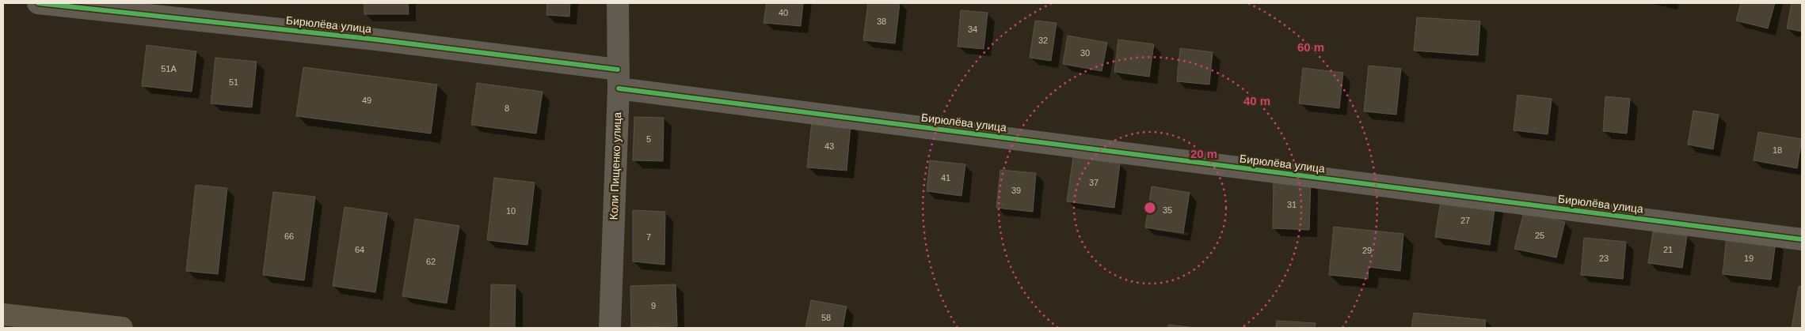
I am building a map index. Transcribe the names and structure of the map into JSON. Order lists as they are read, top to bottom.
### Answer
{
  "streets": {
    "street": ["Бирюлёва улица", "Коли Пищенко улица"]
  },
  "crossings": [
    ["Бирюлёва улица", "Коли Пищенко улица"]
  ],
  "house_numbers": [
    "40",
    "38",
    "34",
    "32",
    "30",
    "51А",
    "51",
    "49",
    "8",
    "5",
    "43",
    "18",
    "41",
    "37",
    "39",
    "31",
    "35",
    "10",
    "27",
    "25",
    "66",
    "7",
    "64",
    "21",
    "29",
    "23",
    "19",
    "62",
    "9",
    "58"
  ],
  "rings": ["60 m", "40 m", "20 m"]
}
